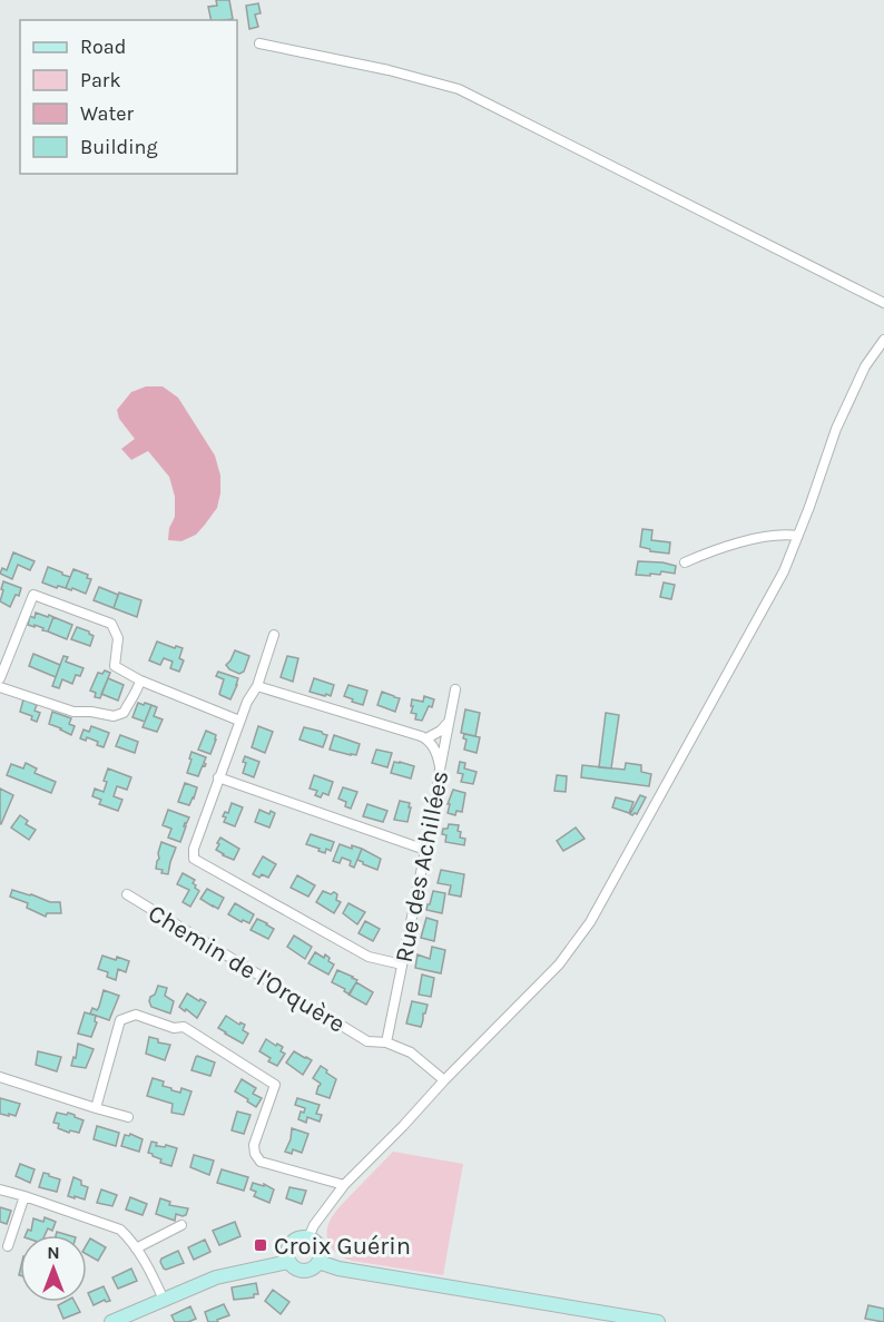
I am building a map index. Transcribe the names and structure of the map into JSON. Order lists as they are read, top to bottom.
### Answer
{
  "streets": {
    "street": ["Rue des Achillées", "Chemin de l'Orquère"]
  },
  "crossings": [
    ["Rue des Achillées", "Chemin de l'Orquère"]
  ],
  "places": {
    "transit": ["Croix Guérin"]
  },
  "legend": [
    "Road",
    "Park",
    "Water",
    "Building"
  ],
  "north": "top"
}
